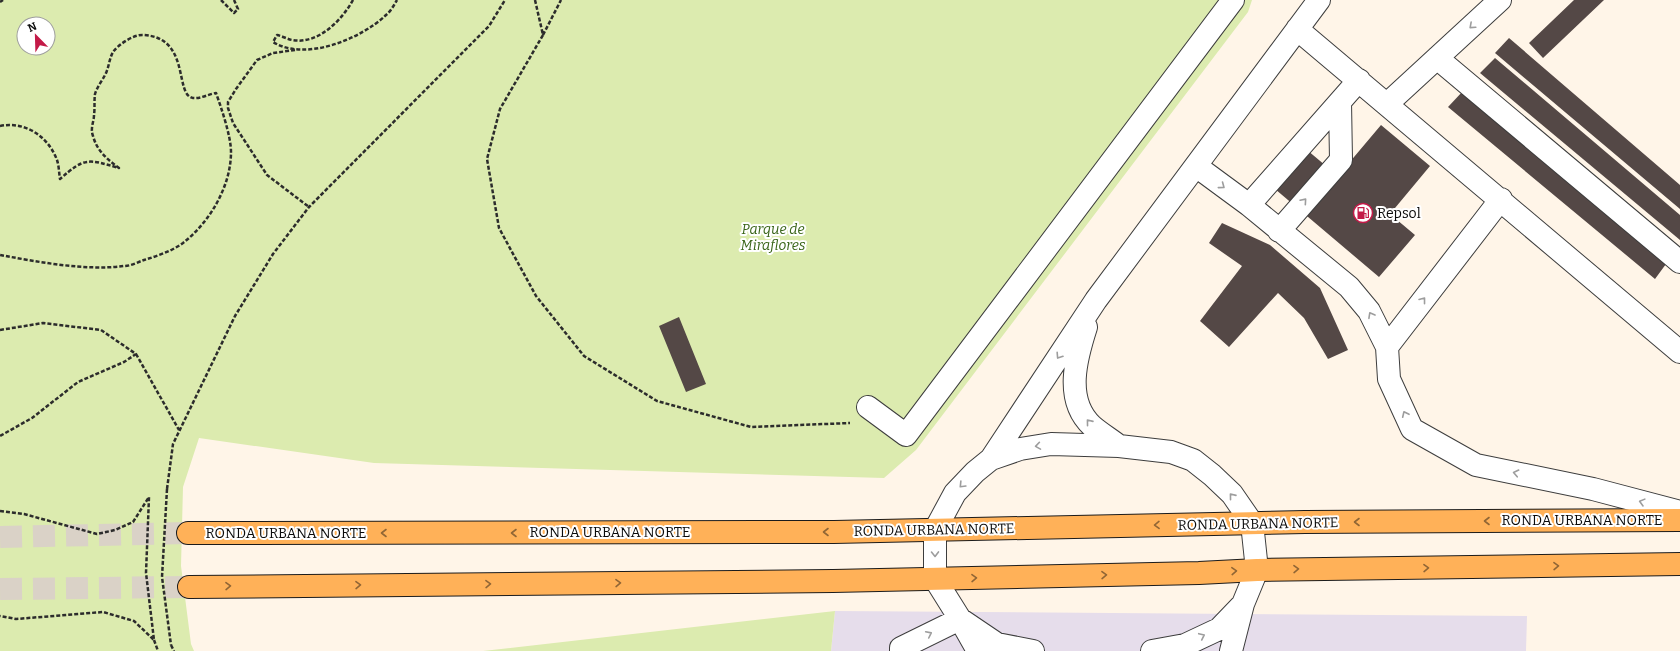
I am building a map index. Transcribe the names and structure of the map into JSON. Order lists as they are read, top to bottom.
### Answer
{
  "streets": {
    "main road": ["RONDA URBANA NORTE"]
  },
  "parks": ["Parque de Miraflores"],
  "places": {
    "fuel station": ["Repsol"]
  },
  "north": "top left"
}
